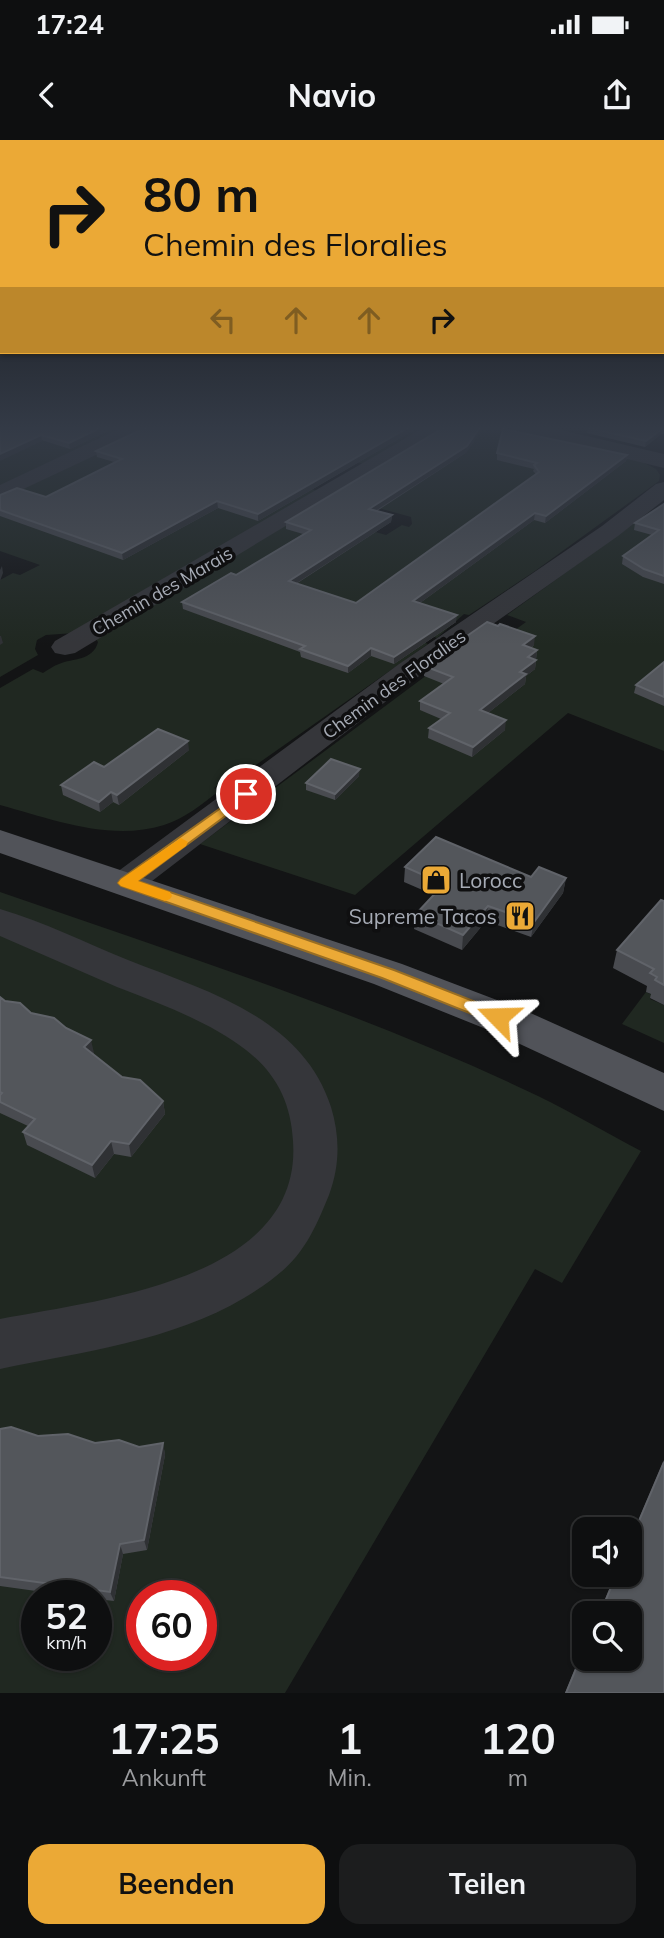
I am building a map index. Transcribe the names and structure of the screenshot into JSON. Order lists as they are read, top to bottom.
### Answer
{
  "streets": {
    "street": ["Chemin des Marais", "Chemin des Floralies"]
  },
  "places": {
    "shop": ["Lorocc"],
    "restaurant": ["Supreme Tacos"]
  },
  "page": {
    "status": "17:24",
    "header": "Navio",
    "turn": ["80 m", "Chemin des Floralies"],
    "speed": "52 km/h",
    "limit": "60",
    "eta": [
      "17:25",
      "Ankunft",
      "1",
      "Min.",
      "120",
      "m"
    ],
    "buttons": ["Beenden", "Teilen"]
  }
}
